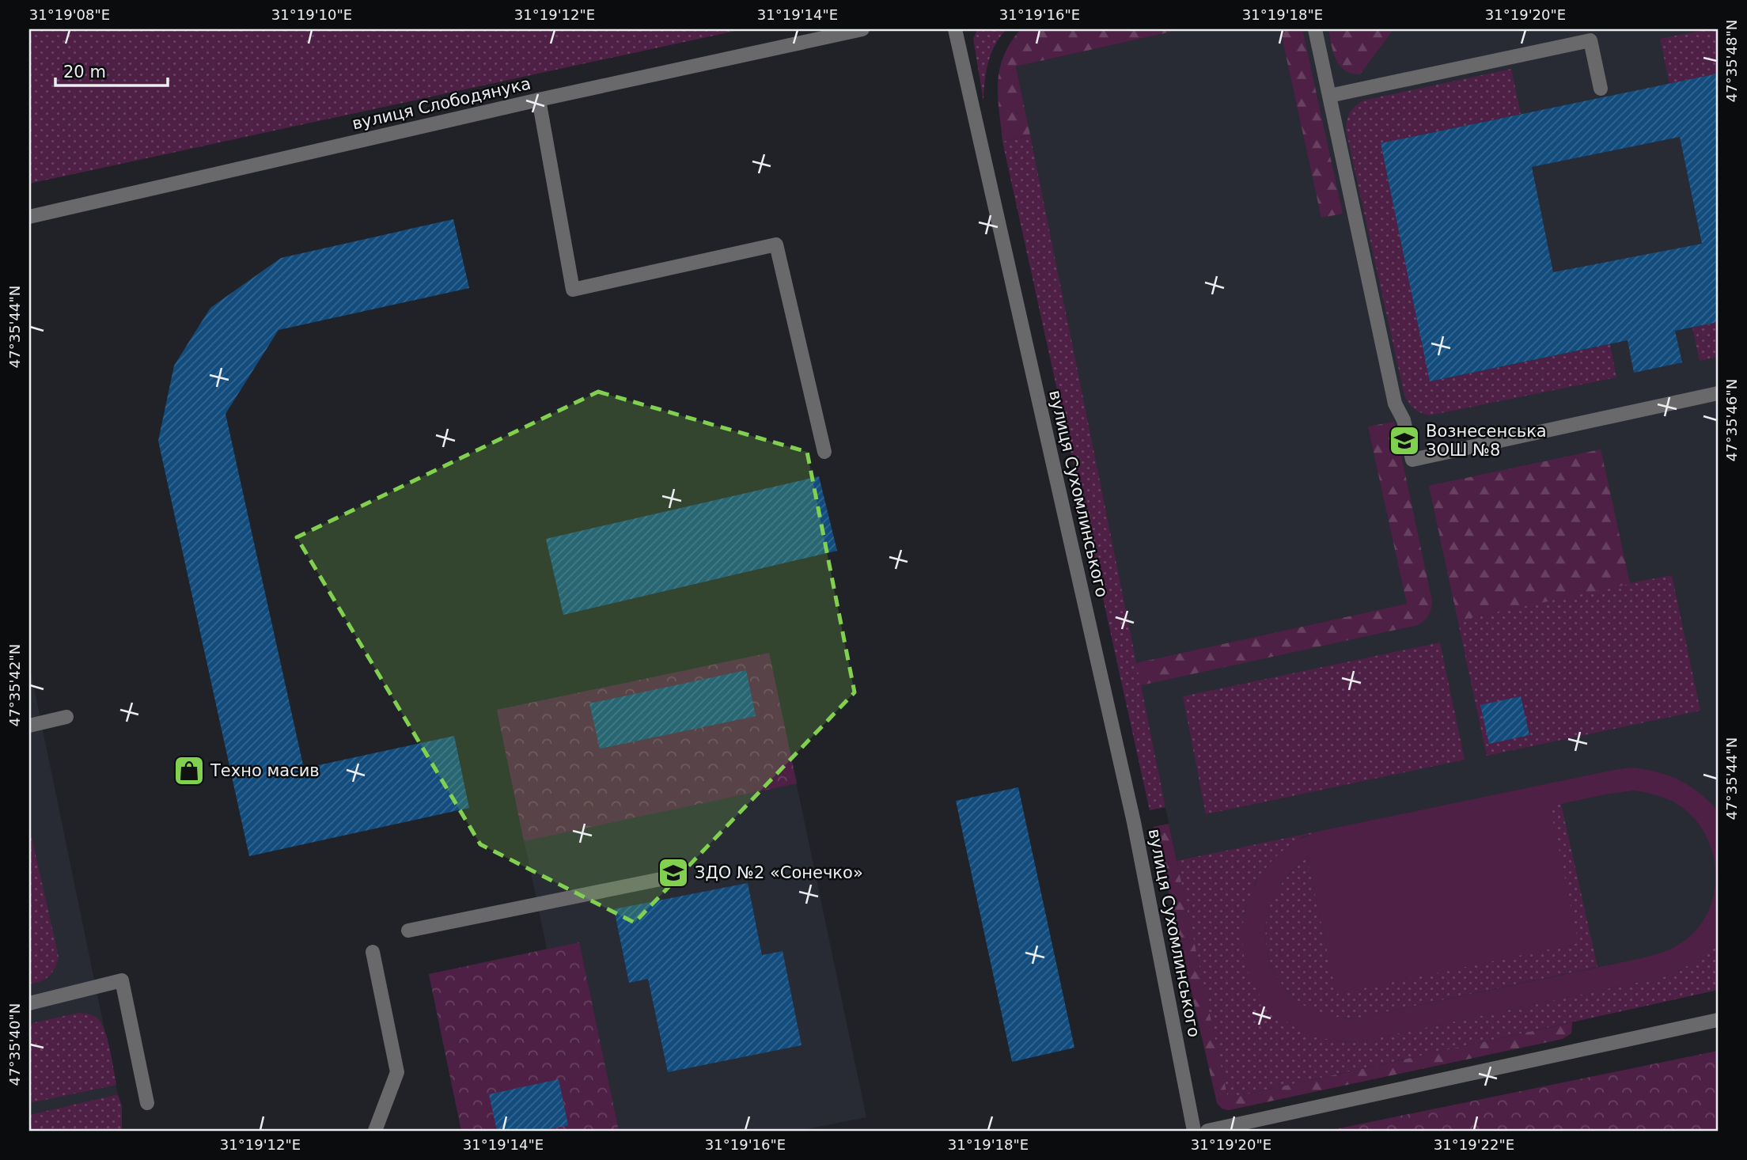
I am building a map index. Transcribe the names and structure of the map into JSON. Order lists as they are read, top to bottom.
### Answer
{
  "streets": {
    "street": ["вулиця Слободянука", "вулиця Сухомлинського"]
  },
  "places": {
    "school or university": ["Вознесенська ЗОШ №8", "ЗДО №2 «Сонечко»"],
    "shop": ["Техно масив"]
  },
  "scale_bar": "20 m",
  "coordinates": [
    "31°19'08\"E",
    "31°19'10\"E",
    "31°19'12\"E",
    "31°19'14\"E",
    "31°19'16\"E",
    "31°19'18\"E",
    "31°19'20\"E",
    "47°35'48\"N",
    "47°35'44\"N",
    "47°35'46\"N",
    "47°35'42\"N",
    "47°35'40\"N",
    "31°19'22\"E"
  ]
}
